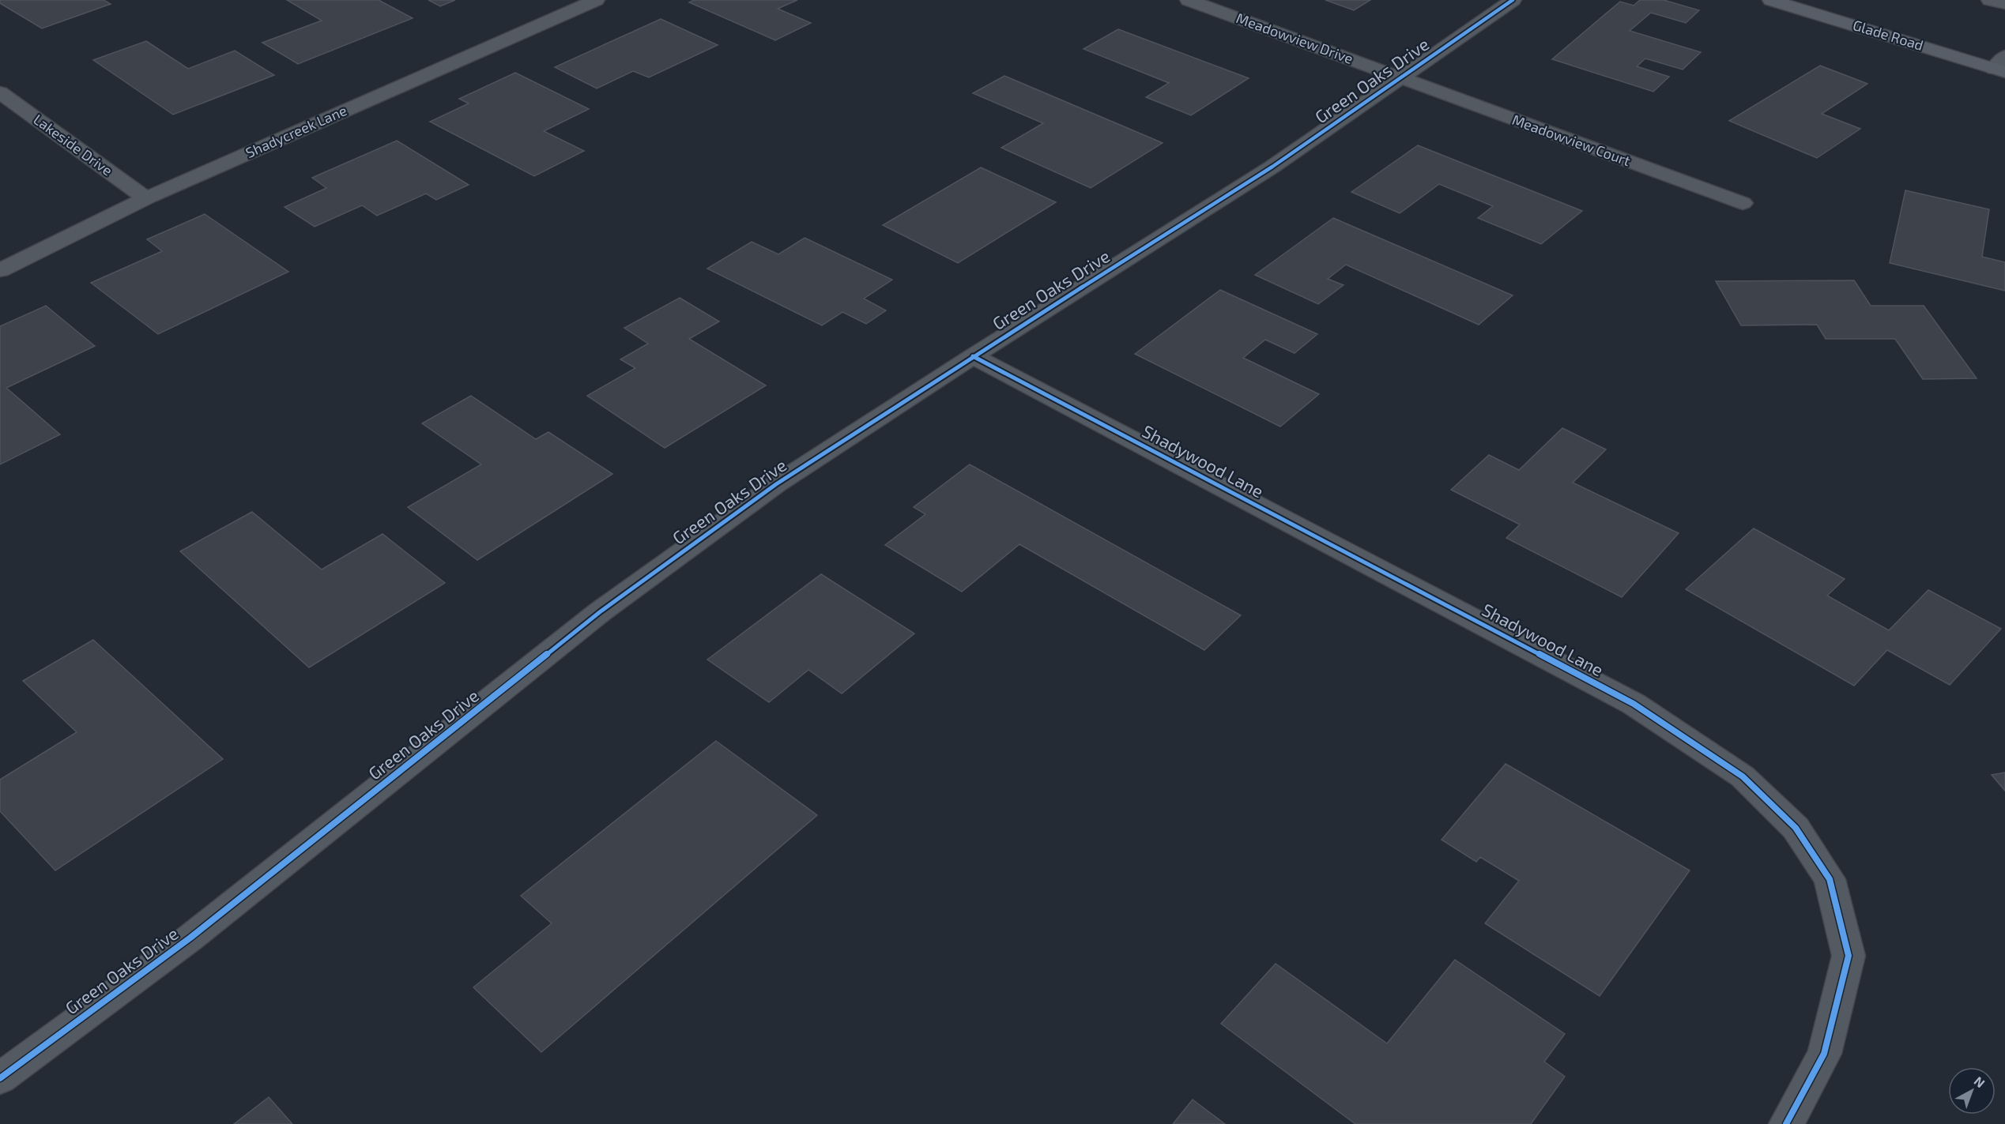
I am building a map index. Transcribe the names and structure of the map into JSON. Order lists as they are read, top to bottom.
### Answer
{
  "streets": {
    "main road": ["Glade Road"],
    "street": [
      "Meadowview Drive",
      "Green Oaks Drive",
      "Shadycreek Lane",
      "Meadowview Court",
      "Lakeside Drive",
      "Shadywood Lane"
    ]
  },
  "crossings": [
    ["Meadowview Drive", "Green Oaks Drive"],
    ["Meadowview Drive", "Meadowview Court"],
    ["Green Oaks Drive", "Meadowview Court"],
    ["Green Oaks Drive", "Shadywood Lane"],
    ["Shadycreek Lane", "Lakeside Drive"]
  ],
  "north": "top right"
}
